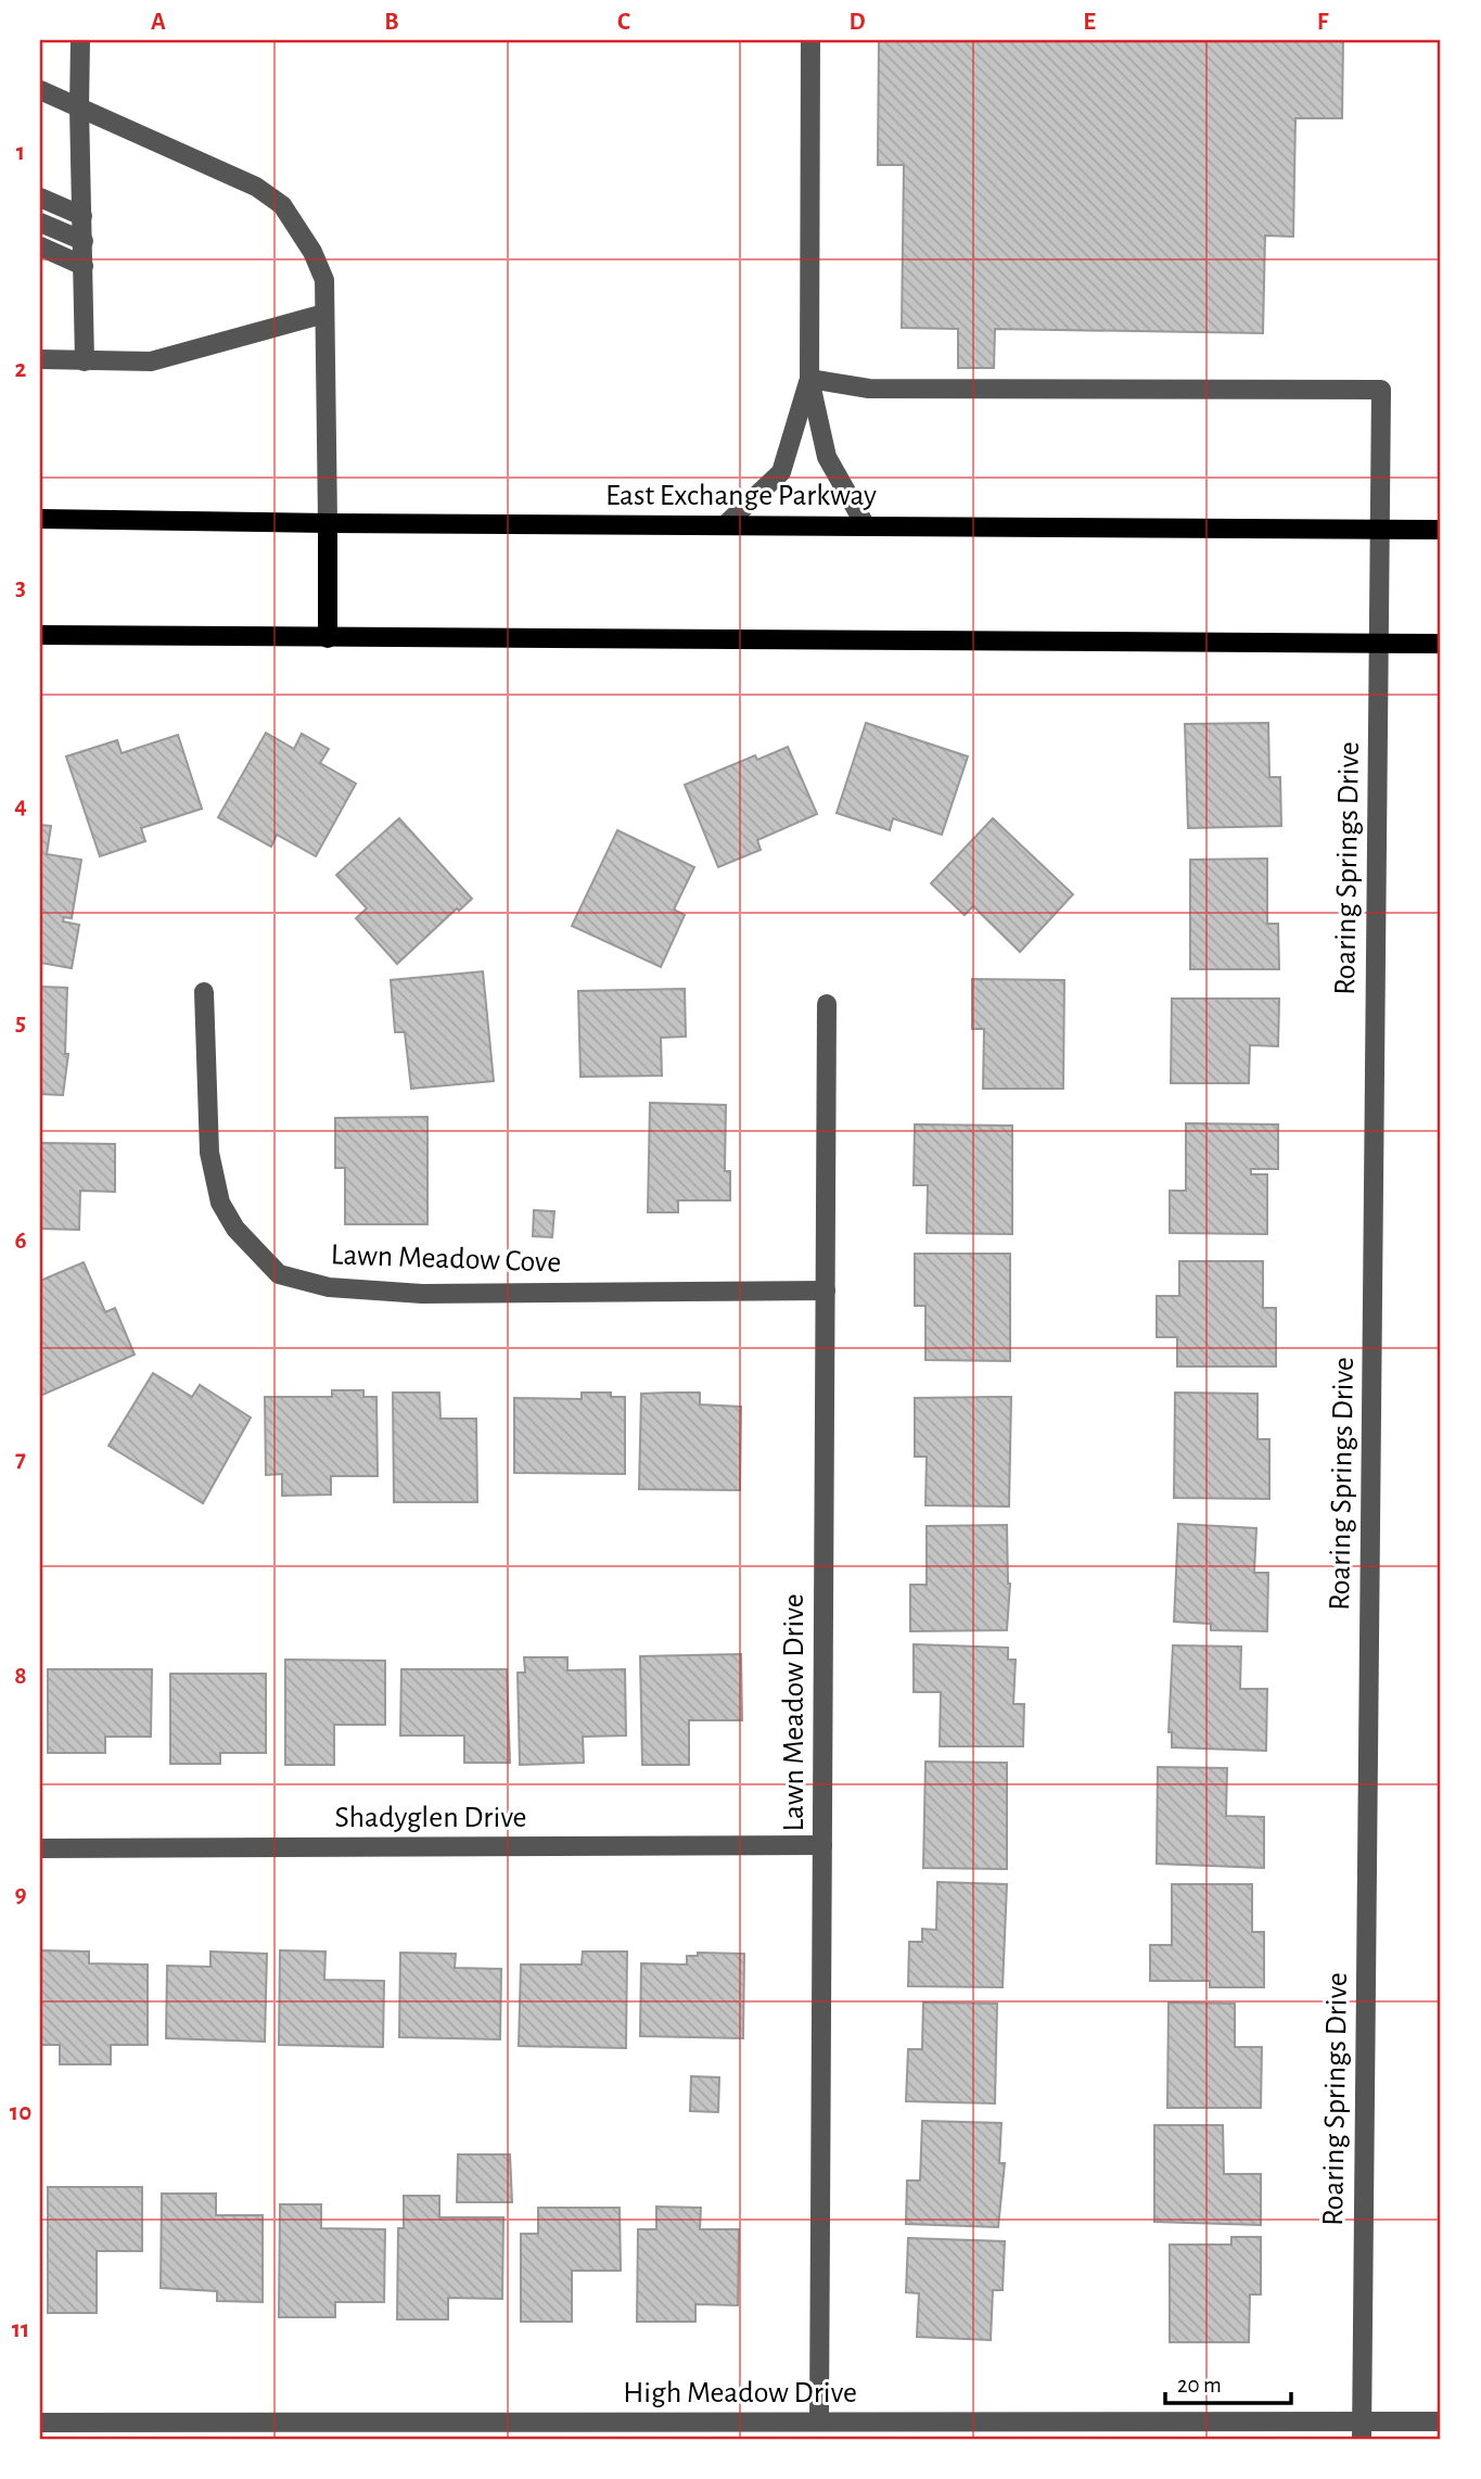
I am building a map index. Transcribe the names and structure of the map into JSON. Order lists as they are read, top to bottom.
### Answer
{
  "streets": {
    "main road": ["East Exchange Parkway"],
    "street": [
      "Roaring Springs Drive",
      "Lawn Meadow Cove",
      "Lawn Meadow Drive",
      "Shadyglen Drive",
      "High Meadow Drive"
    ]
  },
  "crossings": [
    ["East Exchange Parkway", "Roaring Springs Drive"],
    ["Roaring Springs Drive", "High Meadow Drive"],
    ["Lawn Meadow Cove", "Lawn Meadow Drive"],
    ["Lawn Meadow Drive", "Shadyglen Drive"],
    ["Lawn Meadow Drive", "High Meadow Drive"]
  ],
  "scale_bar": "20 m",
  "grid": {
    "columns": [
      "A",
      "B",
      "C",
      "D",
      "E",
      "F"
    ],
    "rows": [
      "1",
      "2",
      "3",
      "4",
      "5",
      "6",
      "7",
      "8",
      "9",
      "10",
      "11"
    ]
  }
}
